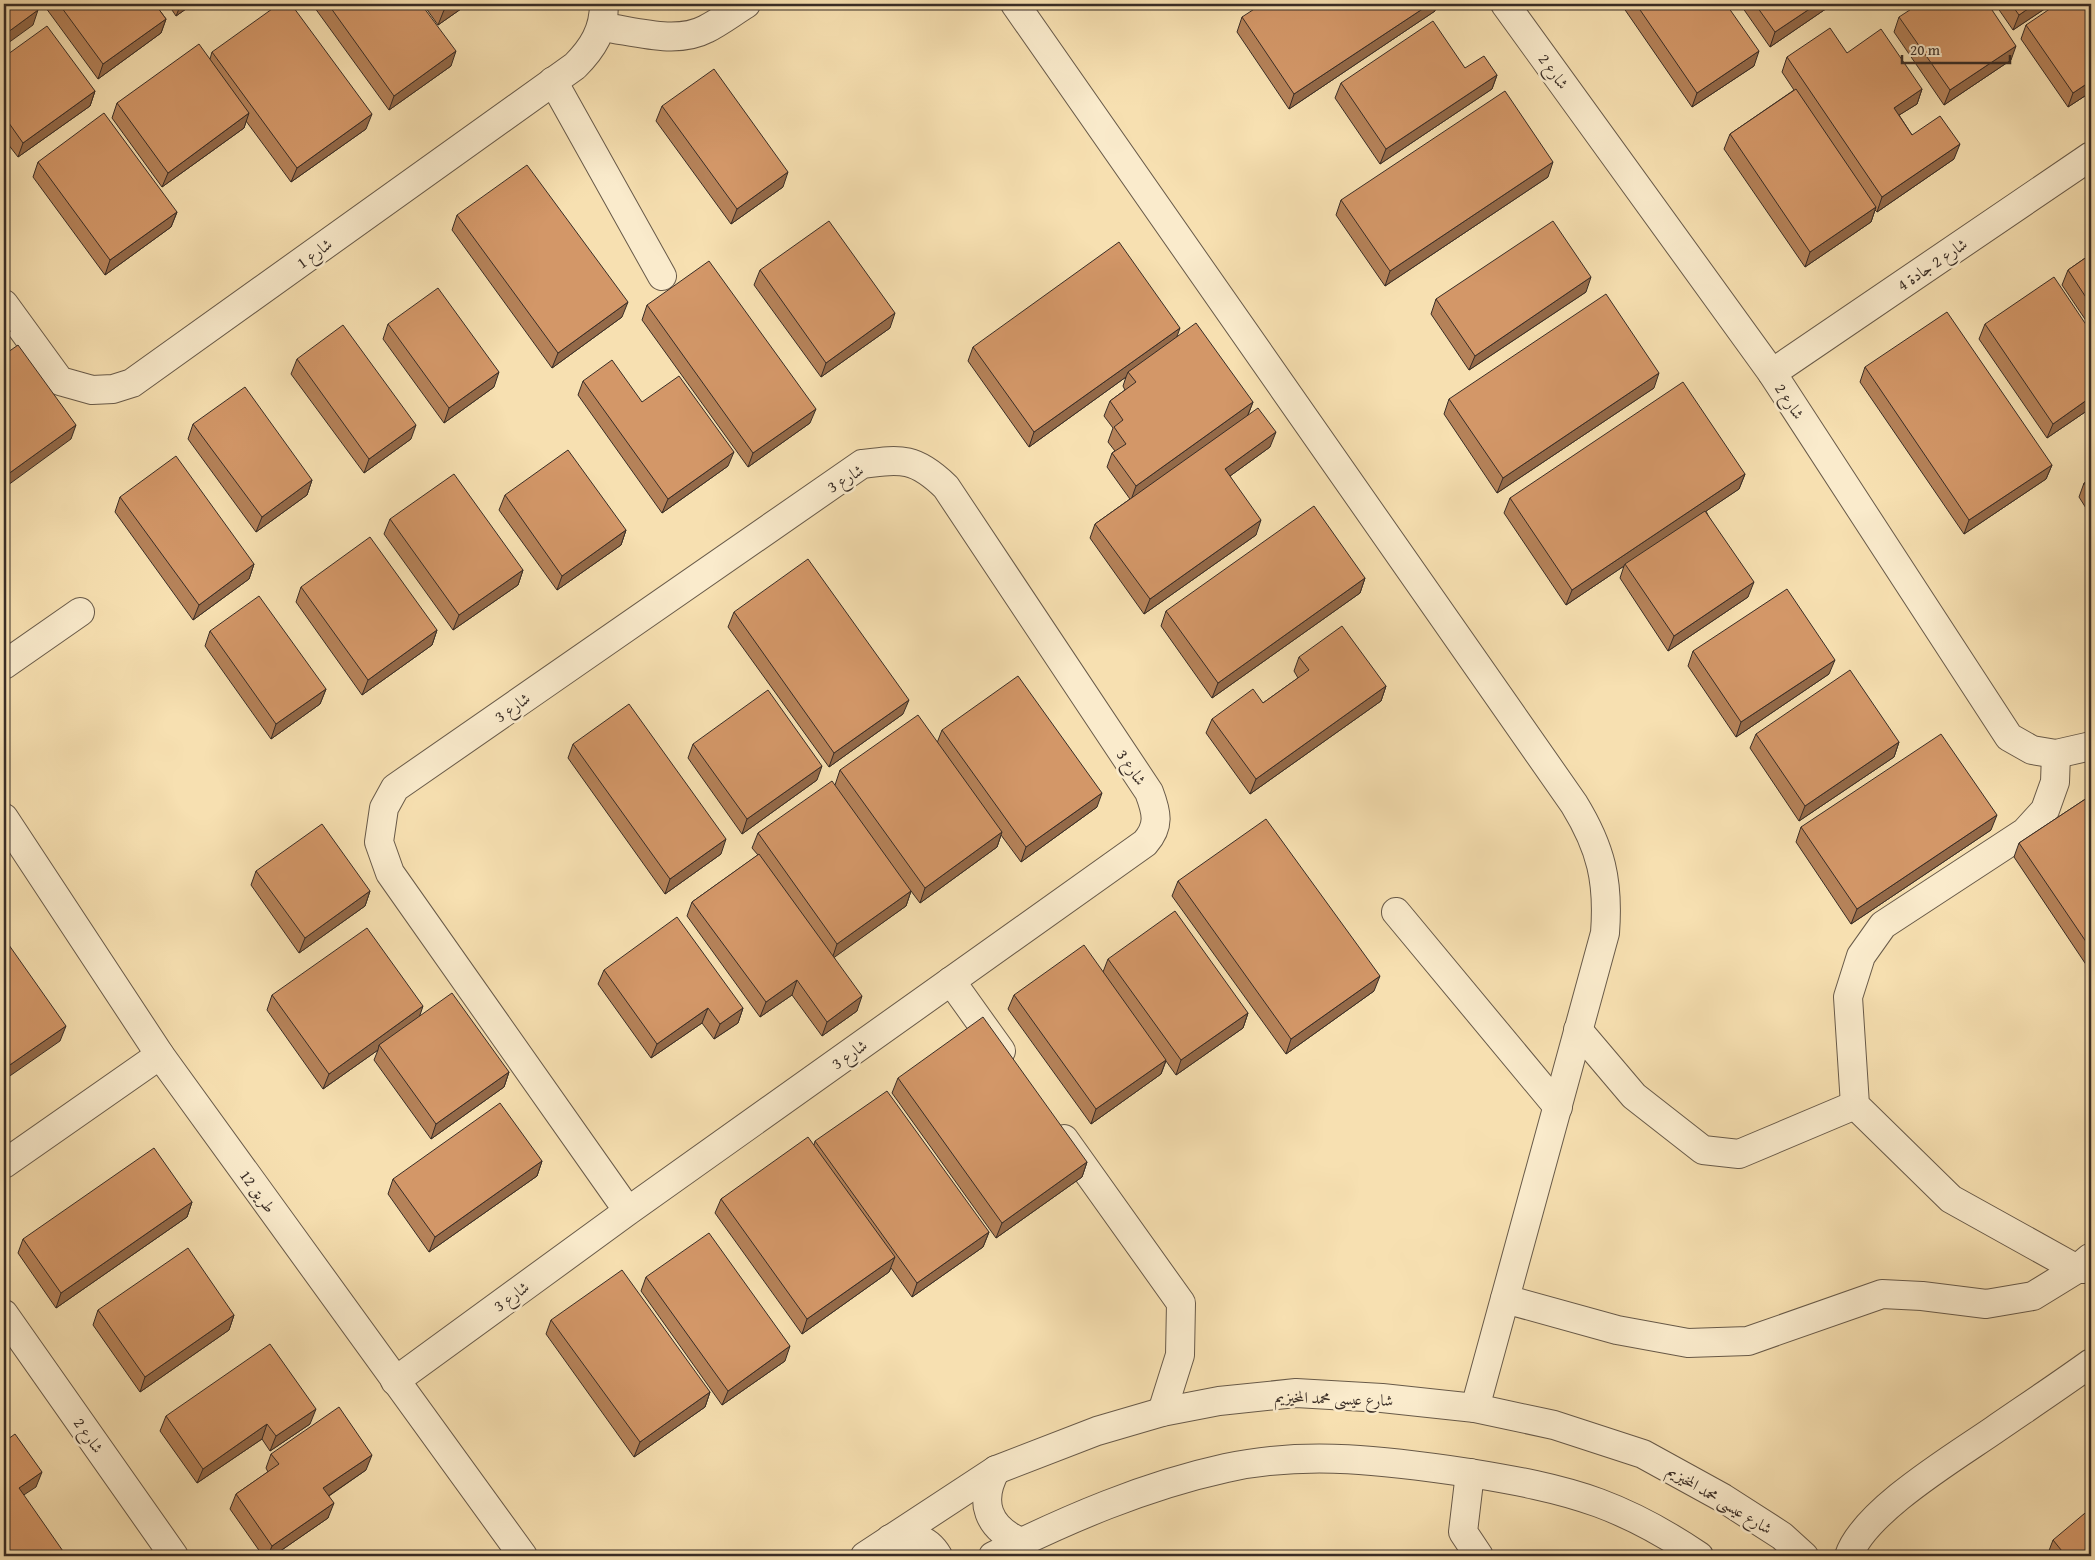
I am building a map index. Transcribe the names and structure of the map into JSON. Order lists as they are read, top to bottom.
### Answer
{
  "streets": {
    "street": [
      "شارع 2",
      "شارع 1",
      "شارع 2 جادة 4",
      "شارع 3",
      "طريق 12",
      "شارع عيسى محمد المخيزيم"
    ]
  },
  "crossings": [
    ["شارع 2", "شارع 2 جادة 4"],
    ["شارع 3", "طريق 12"]
  ],
  "scale_bar": "20 m"
}
